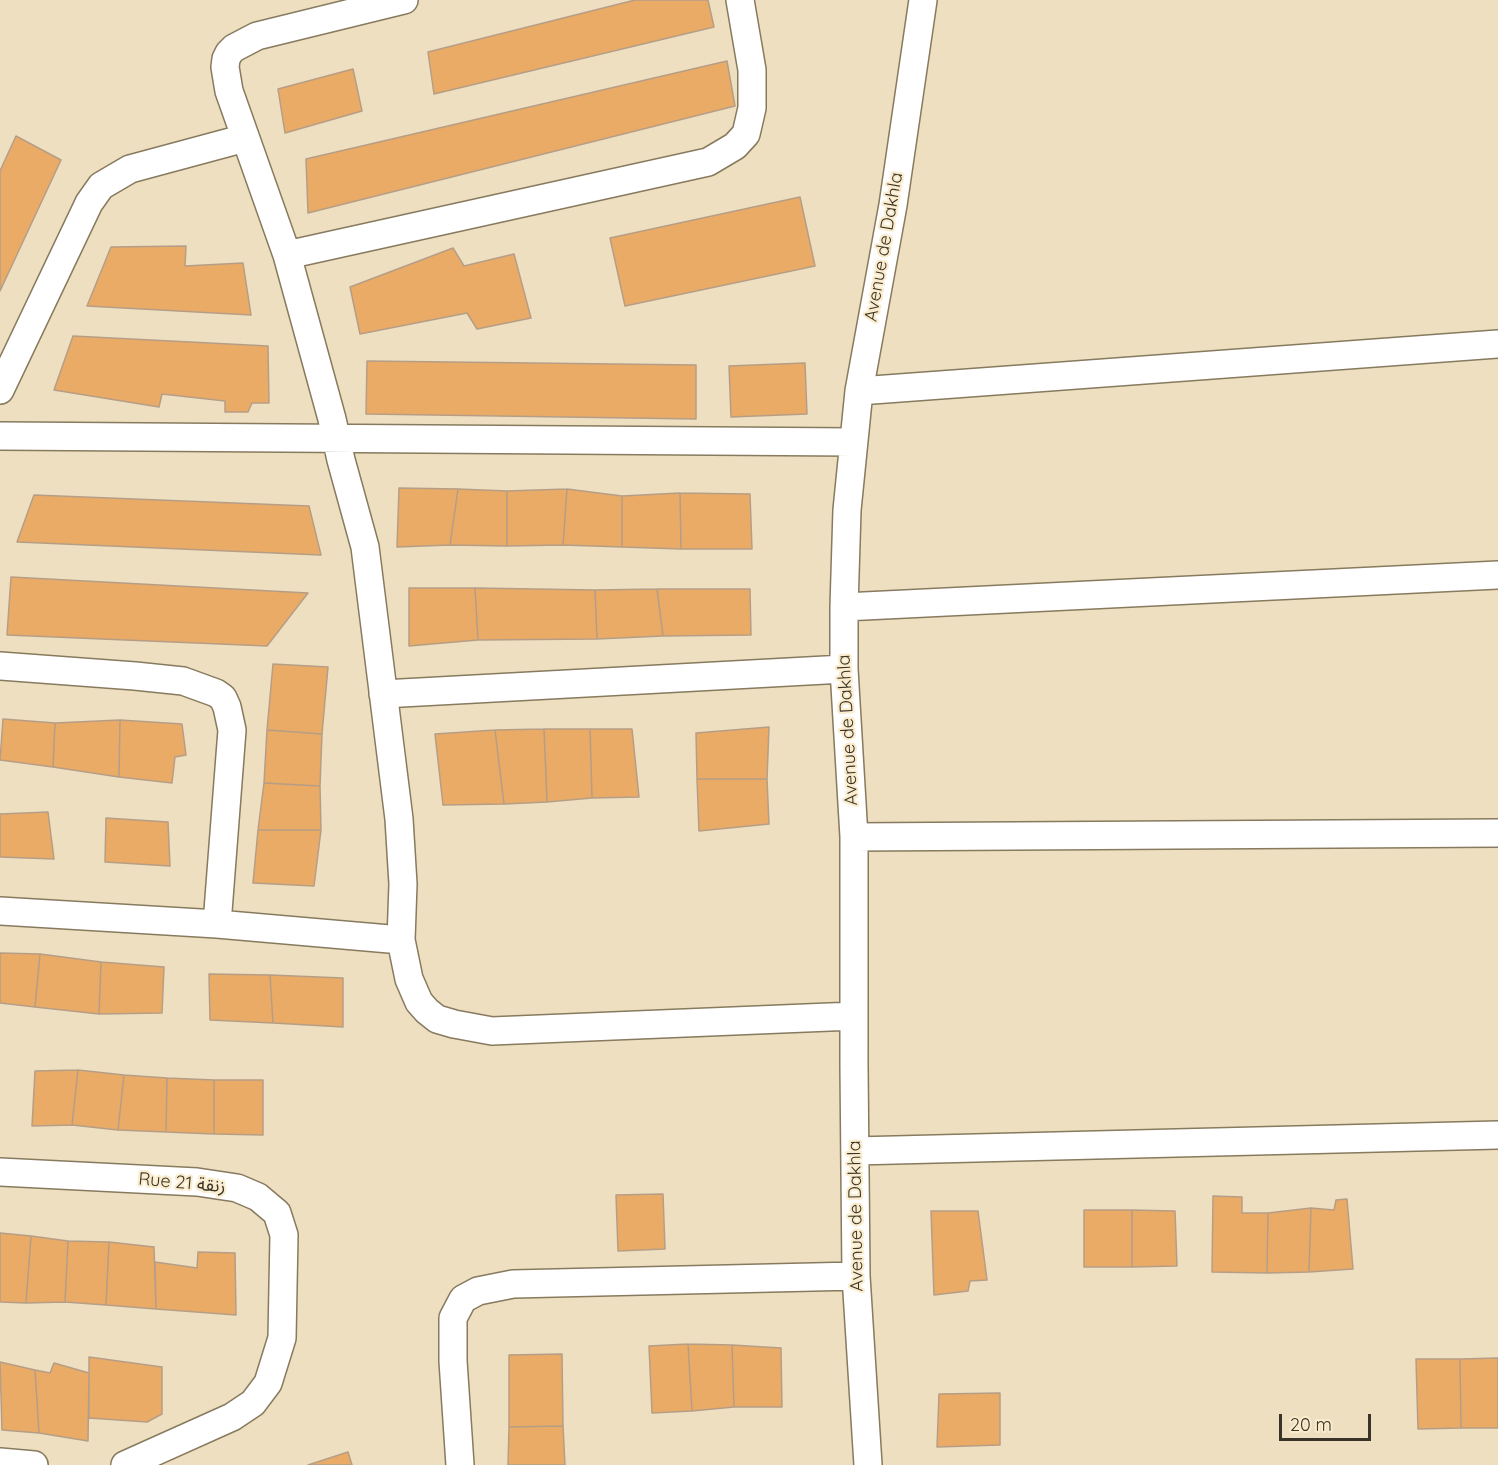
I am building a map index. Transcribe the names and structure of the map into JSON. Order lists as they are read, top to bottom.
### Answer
{
  "streets": {
    "street": ["Avenue de Dakhla", "Rue 21 زنقة"]
  },
  "scale_bar": "20 m"
}
